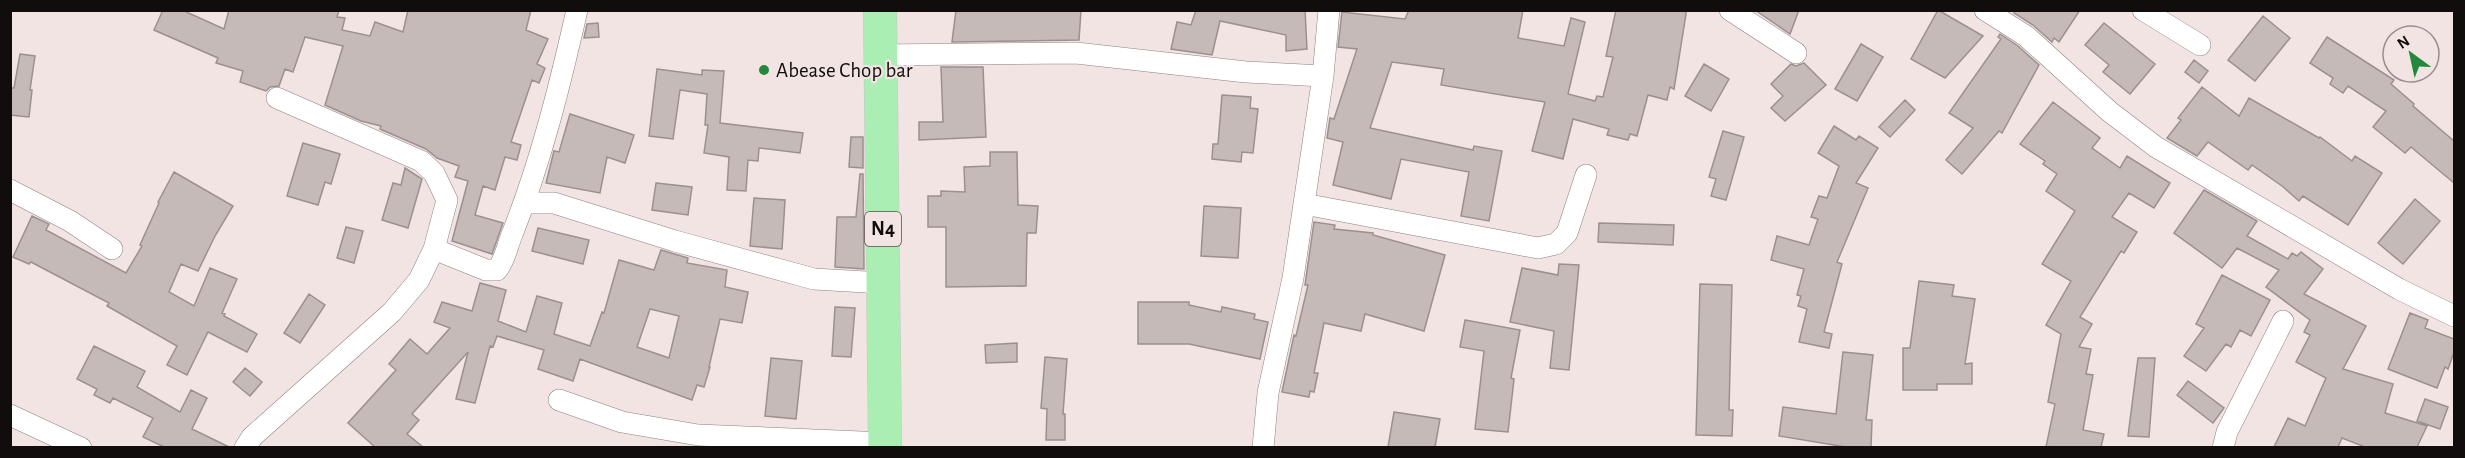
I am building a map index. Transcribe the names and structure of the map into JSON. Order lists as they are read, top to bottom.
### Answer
{
  "streets": {
    "highway": ["N4"]
  },
  "places": ["Abease Chop bar"],
  "north": "top left"
}
